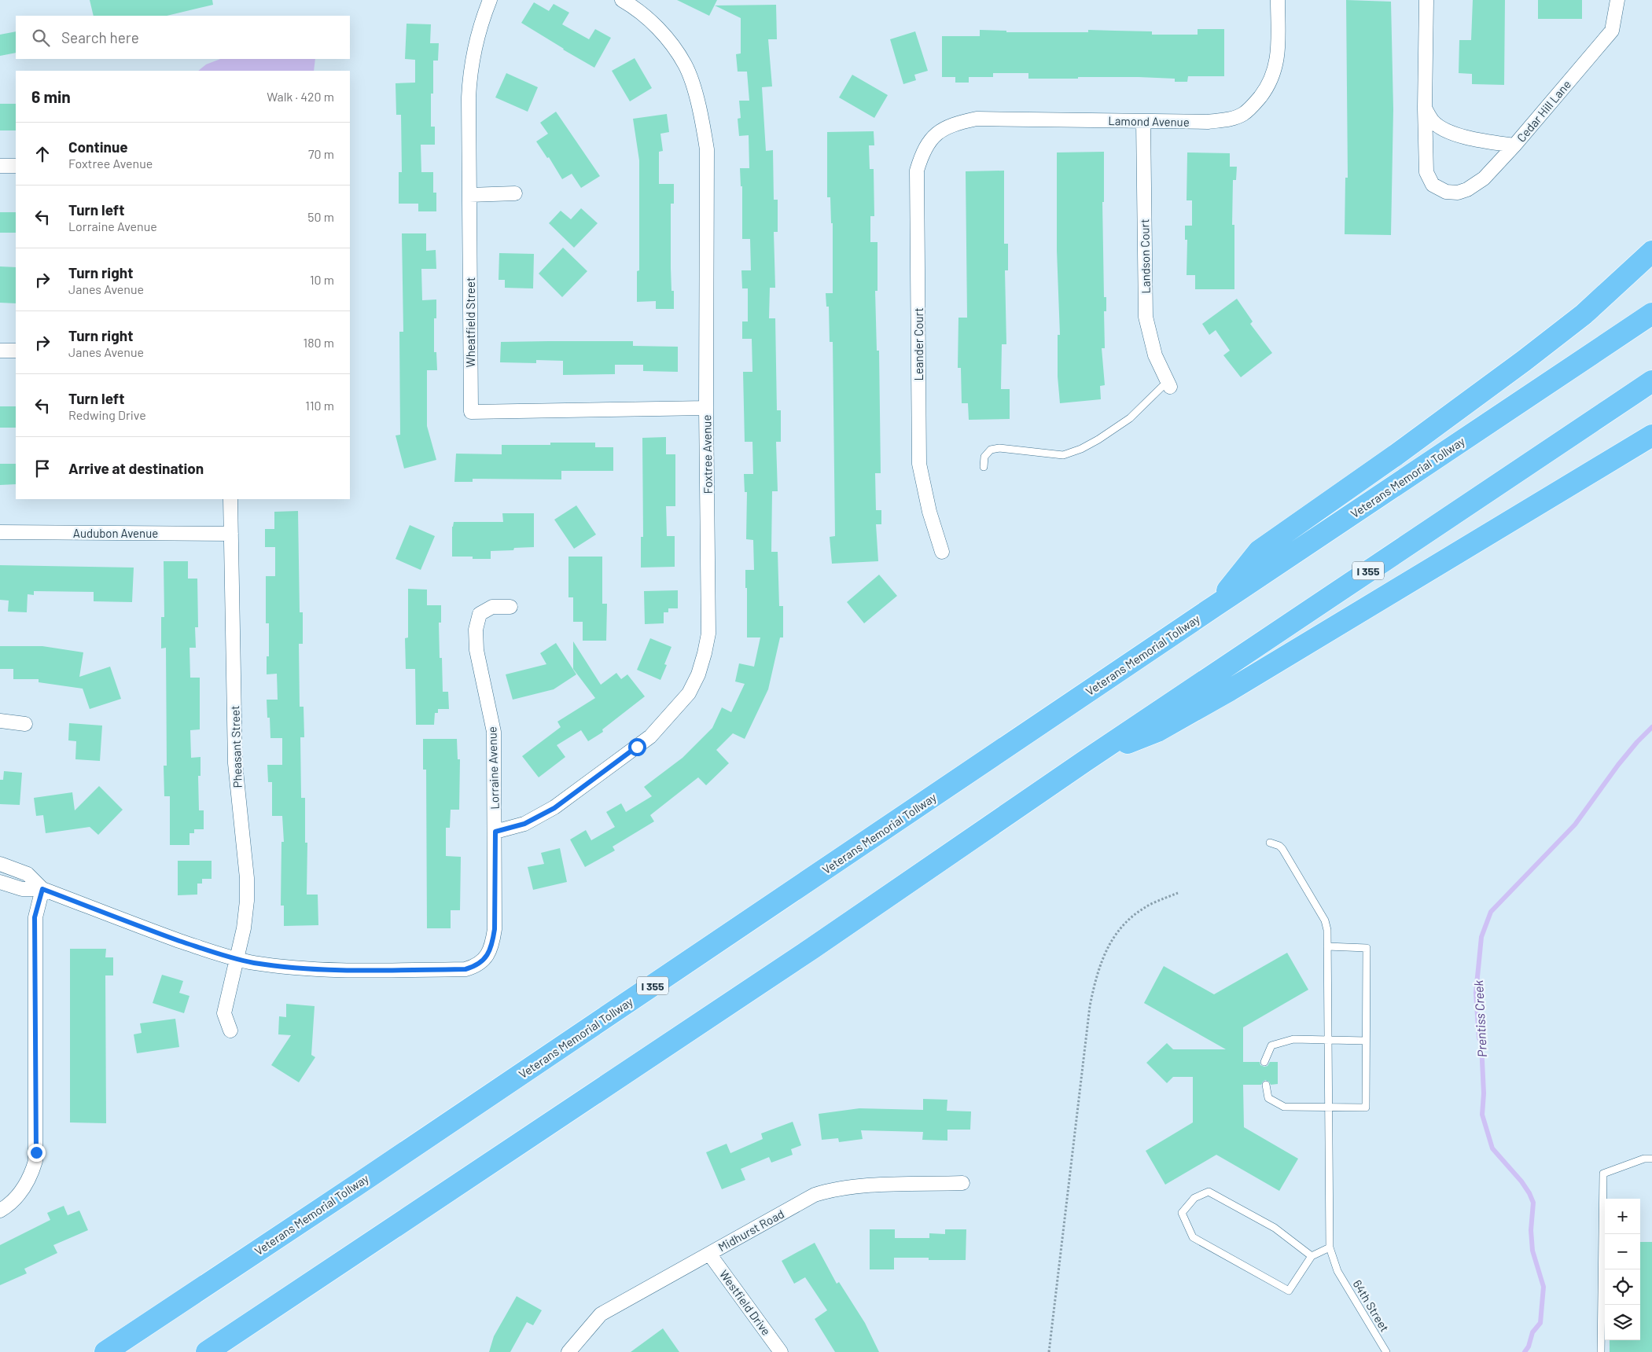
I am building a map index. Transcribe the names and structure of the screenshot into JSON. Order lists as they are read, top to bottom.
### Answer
{
  "streets": {
    "highway": ["Veterans Memorial Tollway", "I 355"],
    "street": [
      "Cedar Hill Lane",
      "Lamond Avenue",
      "Landson Court",
      "Wheatfield Street",
      "Leander Court",
      "Foxtree Avenue",
      "Audubon Avenue",
      "Pheasant Street",
      "Lorraine Avenue",
      "Midhurst Road",
      "Westfield Drive"
    ],
    "lane": ["64th Street"]
  },
  "crossings": [
    ["Lamond Avenue", "Landson Court"],
    ["Lamond Avenue", "Leander Court"],
    ["Wheatfield Street", "Foxtree Avenue"],
    ["Foxtree Avenue", "Lorraine Avenue"],
    ["Audubon Avenue", "Pheasant Street"],
    ["Pheasant Street", "Lorraine Avenue"],
    ["Midhurst Road", "Westfield Drive"]
  ],
  "water": ["Prentiss Creek"],
  "page": {
    "search": "Search here",
    "heading": ["6 min", "Walk · 420 m"],
    "list": [
      ["Continue", "Foxtree Avenue", "70 m"],
      ["Turn left", "Lorraine Avenue", "50 m"],
      ["Turn right", "Janes Avenue", "10 m"],
      ["Turn right", "Janes Avenue", "180 m"],
      ["Turn left", "Redwing Drive", "110 m"],
      "Arrive at destination"
    ],
    "map_buttons": ["+", "−"]
  }
}
